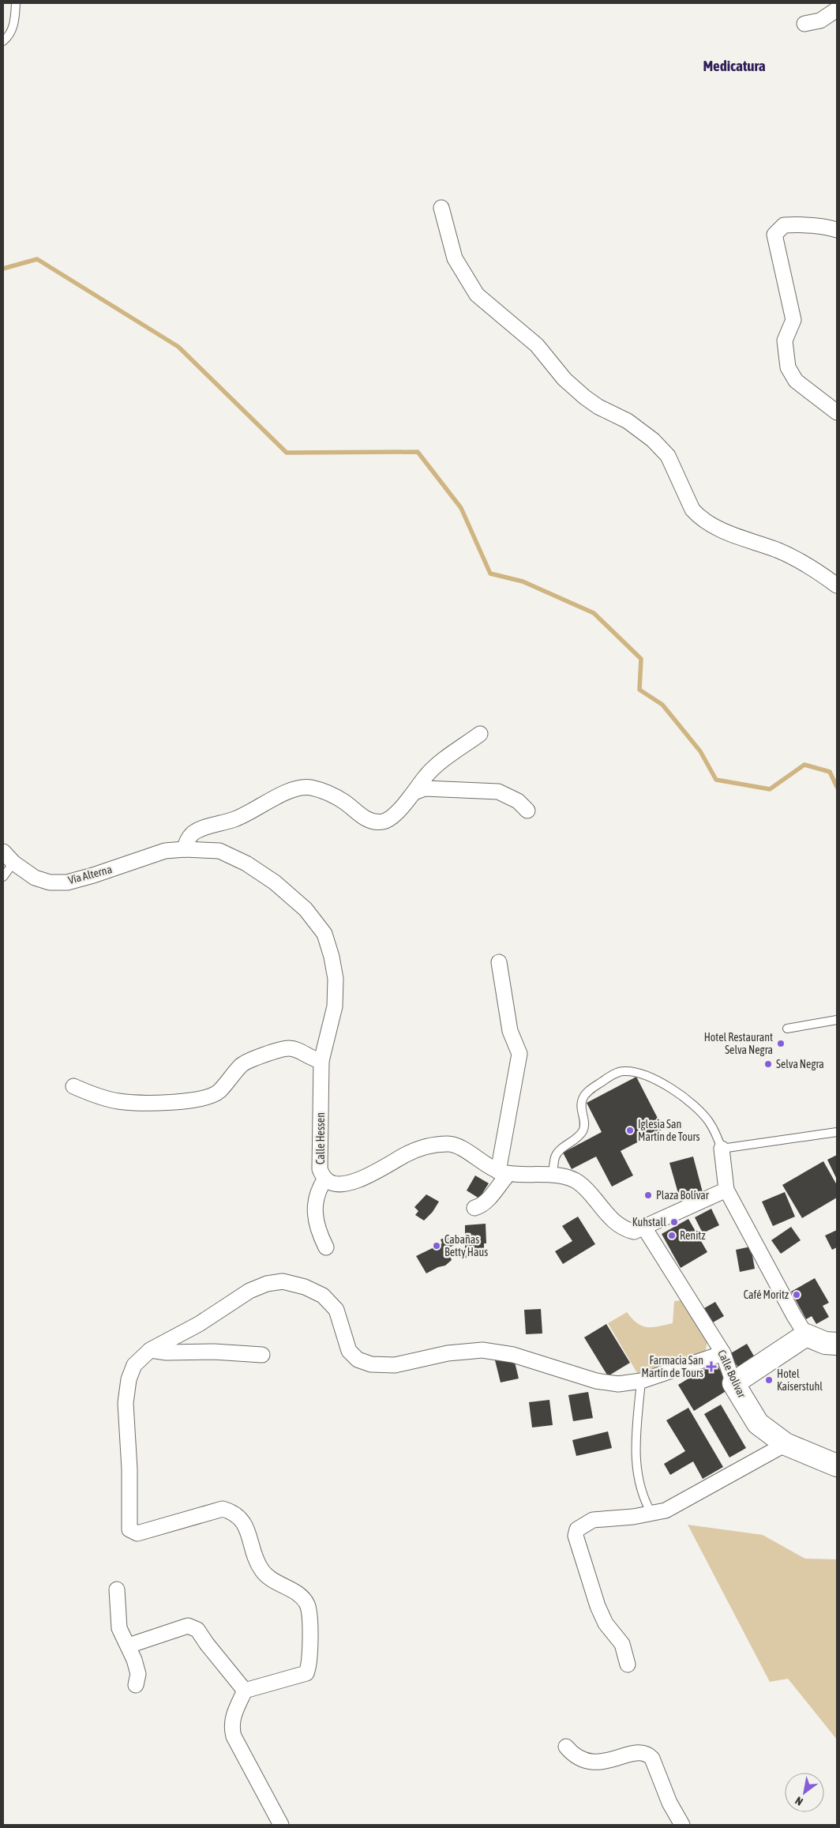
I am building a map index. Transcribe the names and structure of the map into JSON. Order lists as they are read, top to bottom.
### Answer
{
  "streets": {
    "street": ["Vía Alterna", "Calle Hessen", "Calle Bolívar"]
  },
  "crossings": [
    ["Vía Alterna", "Calle Hessen"],
    ["Calle Hessen", "Calle Bolívar"]
  ],
  "districts": ["Medicatura"],
  "places": {
    "other": [
      "Hotel Restaurant Selva Negra",
      "Selva Negra",
      "Iglesia San Martín de Tours",
      "Plaza Bolívar",
      "Kuhstall",
      "Renitz",
      "Cabañas Betty Haus",
      "Café Moritz",
      "Hotel Kaiserstuhl"
    ],
    "health": ["Farmacia San Martín de Tours"]
  },
  "north": "bottom left"
}
